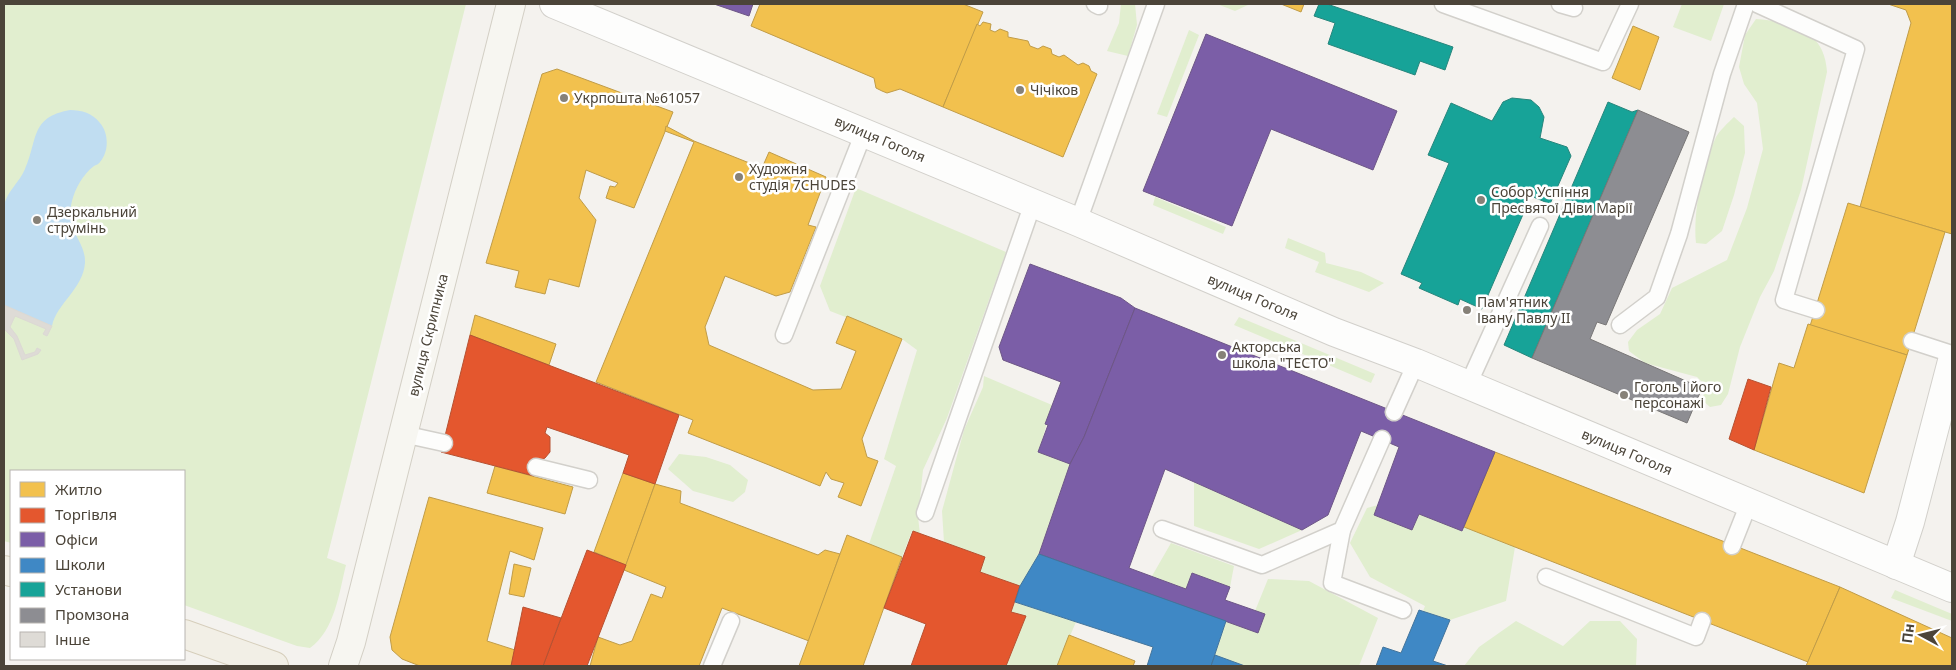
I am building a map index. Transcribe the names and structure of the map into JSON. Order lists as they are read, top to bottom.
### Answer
{
  "streets": {
    "street": ["вулиця Гоголя", "вулиця Скрипника"]
  },
  "places": [
    "Чічіков",
    "Укрпошта №61057",
    "Художня студія 7CHUDES",
    "Собор Успіння Пресвятої Діви Марії",
    "Дзеркальний струмінь",
    "Пам'ятник Івану Павлу II",
    "Акторська школа \"ТЕСТО\"",
    "Гоголь і його персонажі"
  ],
  "legend": [
    "Житло",
    "Торгівля",
    "Офіси",
    "Школи",
    "Установи",
    "Промзона",
    "Інше"
  ],
  "north": "left"
}
